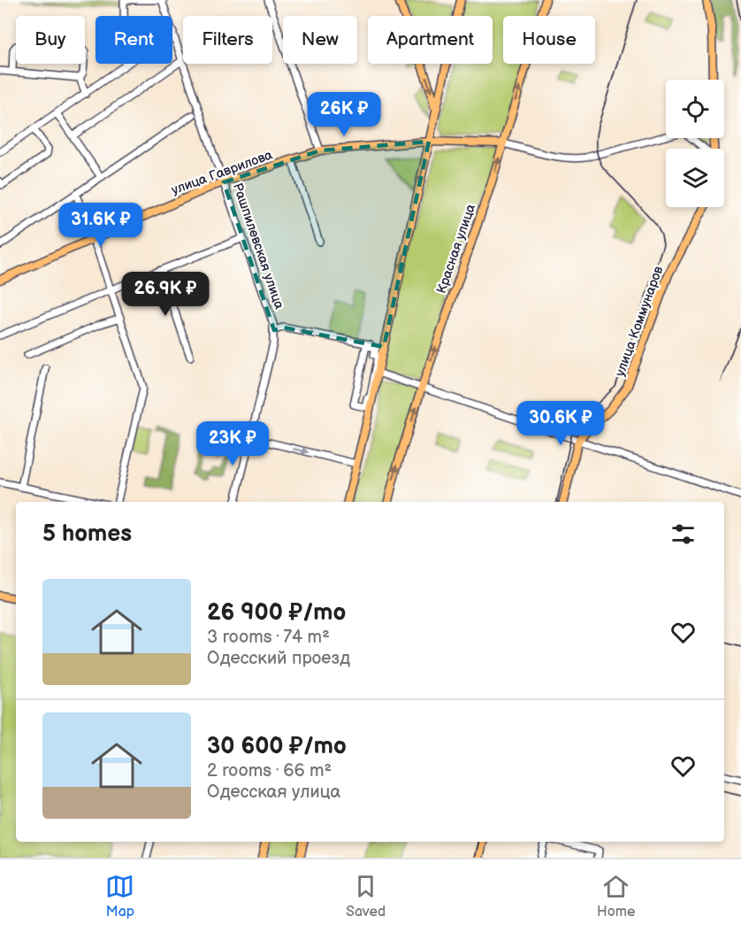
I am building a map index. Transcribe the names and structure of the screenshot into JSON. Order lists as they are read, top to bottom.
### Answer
{
  "streets": {
    "main road": ["улица Гаврилова", "Красная улица", "улица Коммунаров"],
    "street": ["Рашпилевская улица"]
  },
  "crossings": [
    ["улица Гаврилова", "Рашпилевская улица"],
    ["улица Гаврилова", "Красная улица"]
  ],
  "page": {
    "chip": [
      "Buy",
      "Rent",
      "Filters",
      "New",
      "Apartment",
      "House"
    ],
    "price": [
      "26K ₽",
      "31.6K ₽",
      "26.9K ₽",
      "30.6K ₽",
      "23K ₽"
    ],
    "heading": "5 homes",
    "list": [
      {
        "name": "26 900 ₽/mo",
        "note": "3 rooms · 74 m² · Одесский проезд"
      },
      {
        "name": "30 600 ₽/mo",
        "note": "2 rooms · 66 m² · Одесская улица"
      }
    ],
    "tabs": ["Map", "Saved", "Home"]
  }
}
